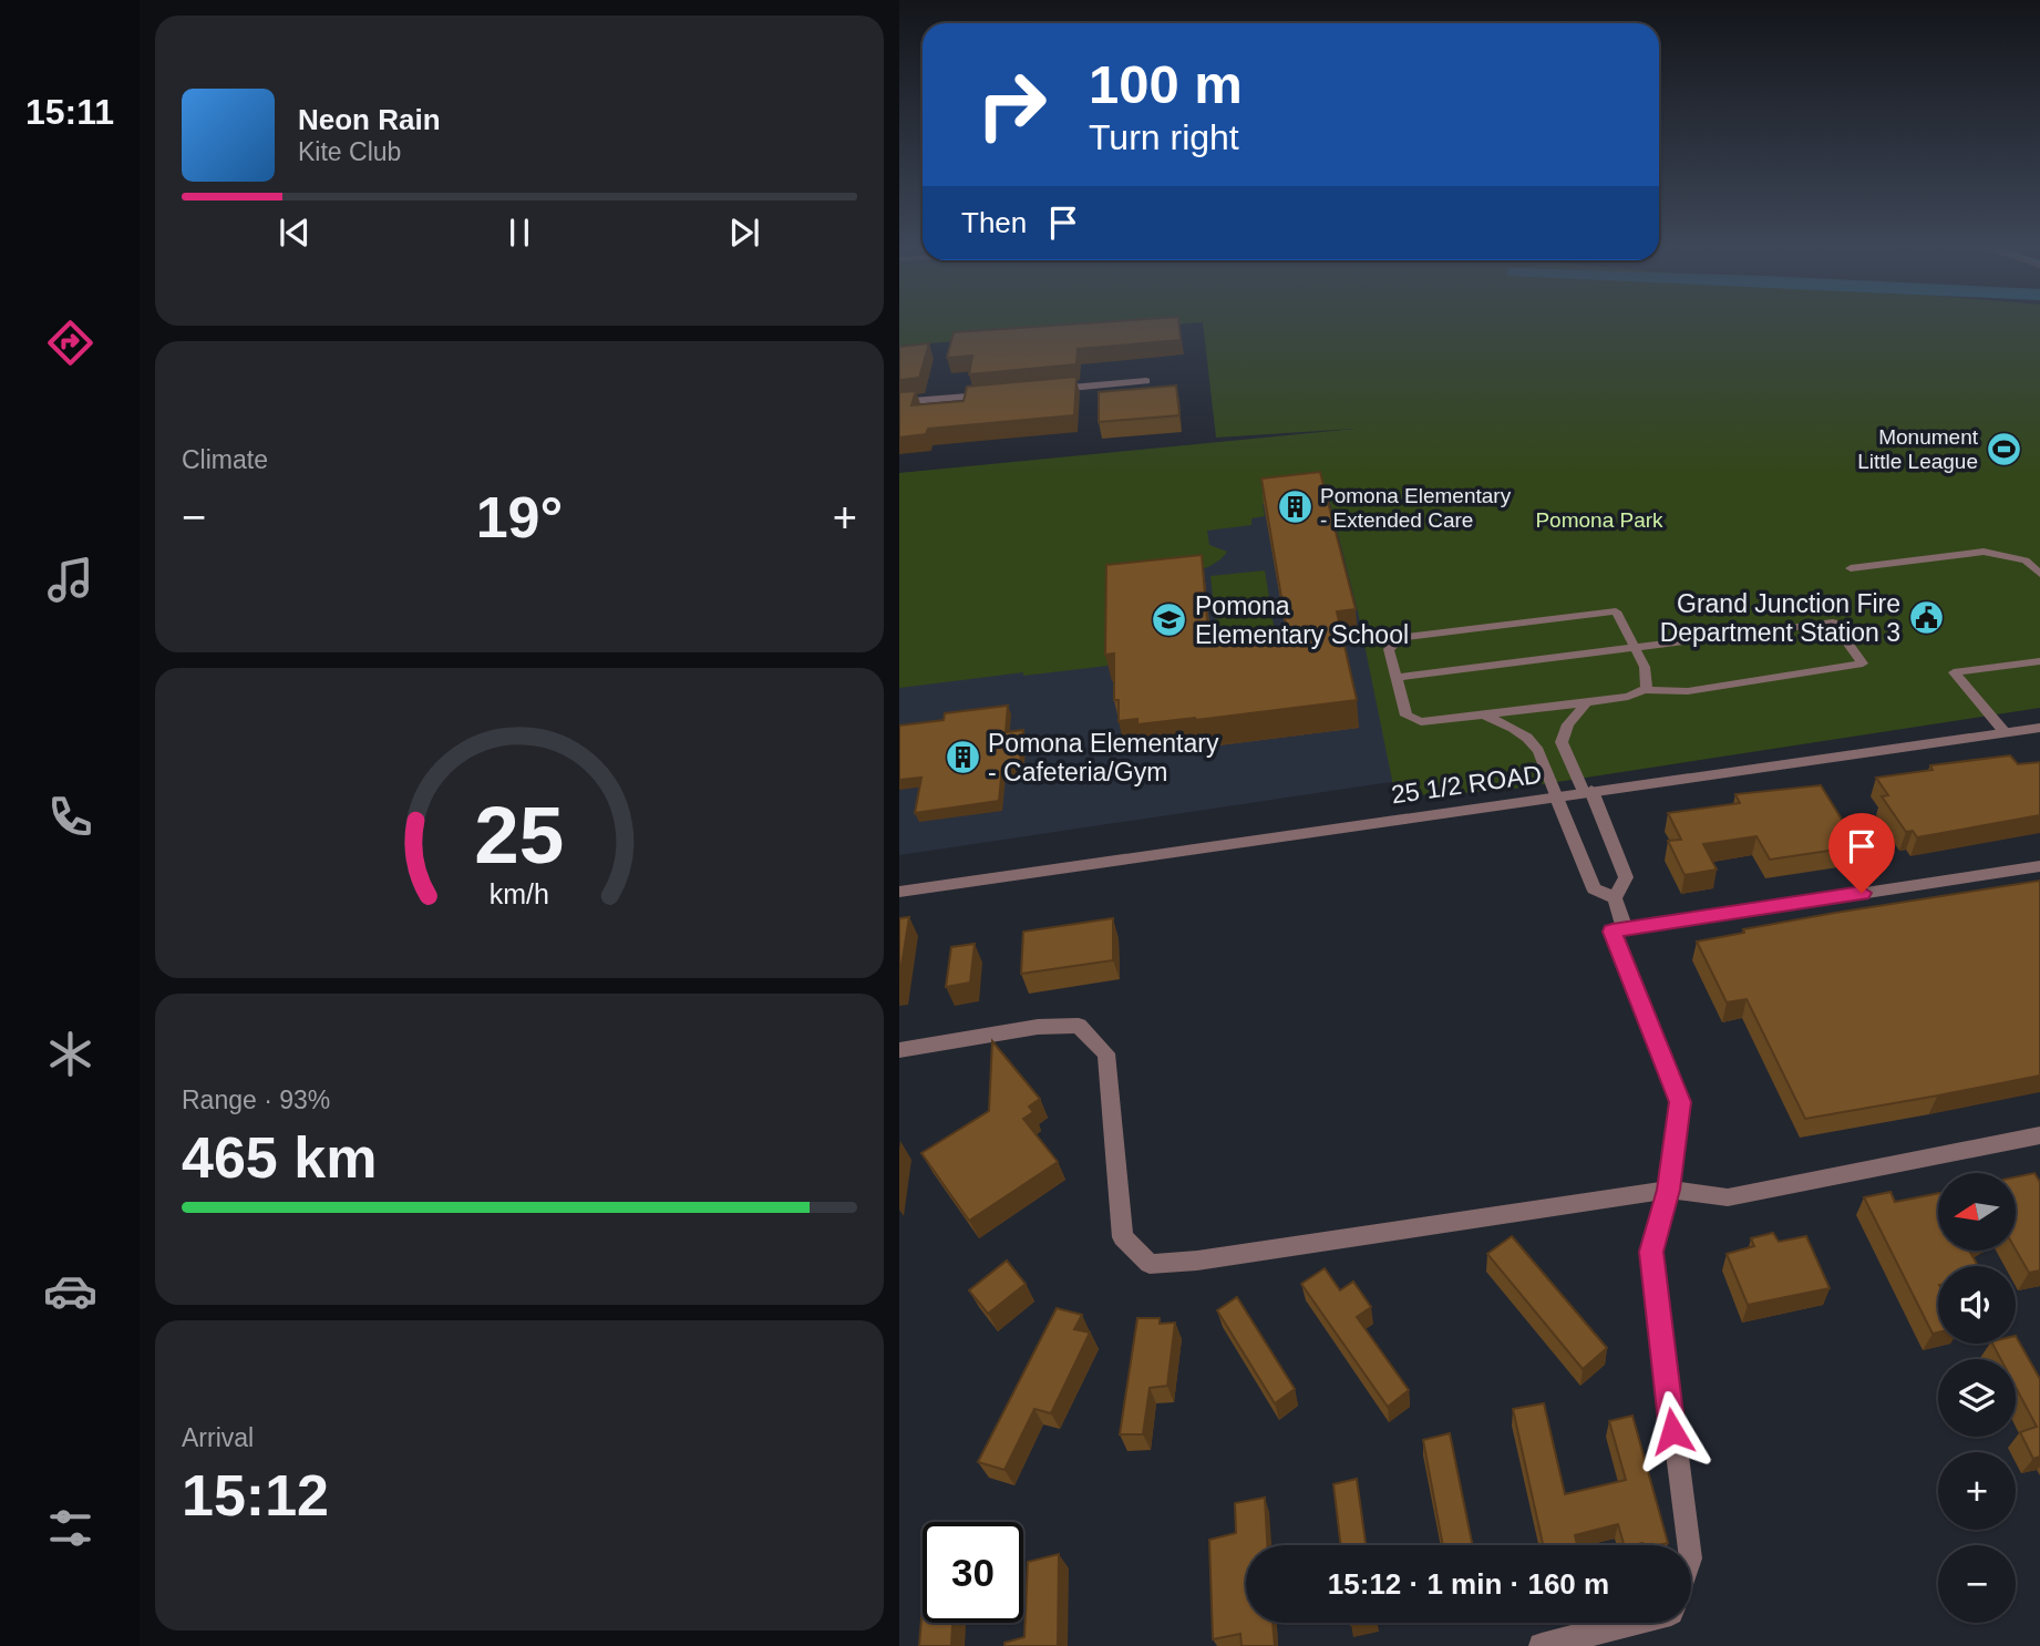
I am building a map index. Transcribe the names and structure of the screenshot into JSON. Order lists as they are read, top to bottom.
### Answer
{
  "streets": {
    "street": ["25 1/2 ROAD"]
  },
  "parks": ["Pomona Park"],
  "places": {
    "sports": ["Monument Little League"],
    "building": ["Pomona Elementary - Extended Care", "Pomona Elementary - Cafeteria/Gym"],
    "public building": ["Grand Junction Fire Department Station 3"],
    "school or university": ["Pomona Elementary School"]
  },
  "north": "left",
  "page": {
    "tabs": "15:11",
    "turn": ["100 m", "Turn right"],
    "song": ["Neon Rain", "Kite Club"],
    "then": "Then",
    "tile": [
      "Climate",
      ["Range · 93%", "465 km"],
      ["Arrival", "15:12"]
    ],
    "heat": ["−", "19°", "+"],
    "map_buttons": ["+", "−"],
    "limit": "30",
    "trip": "15:12 · 1 min · 160 m",
    "gauge": ["25", "km/h"]
  }
}
